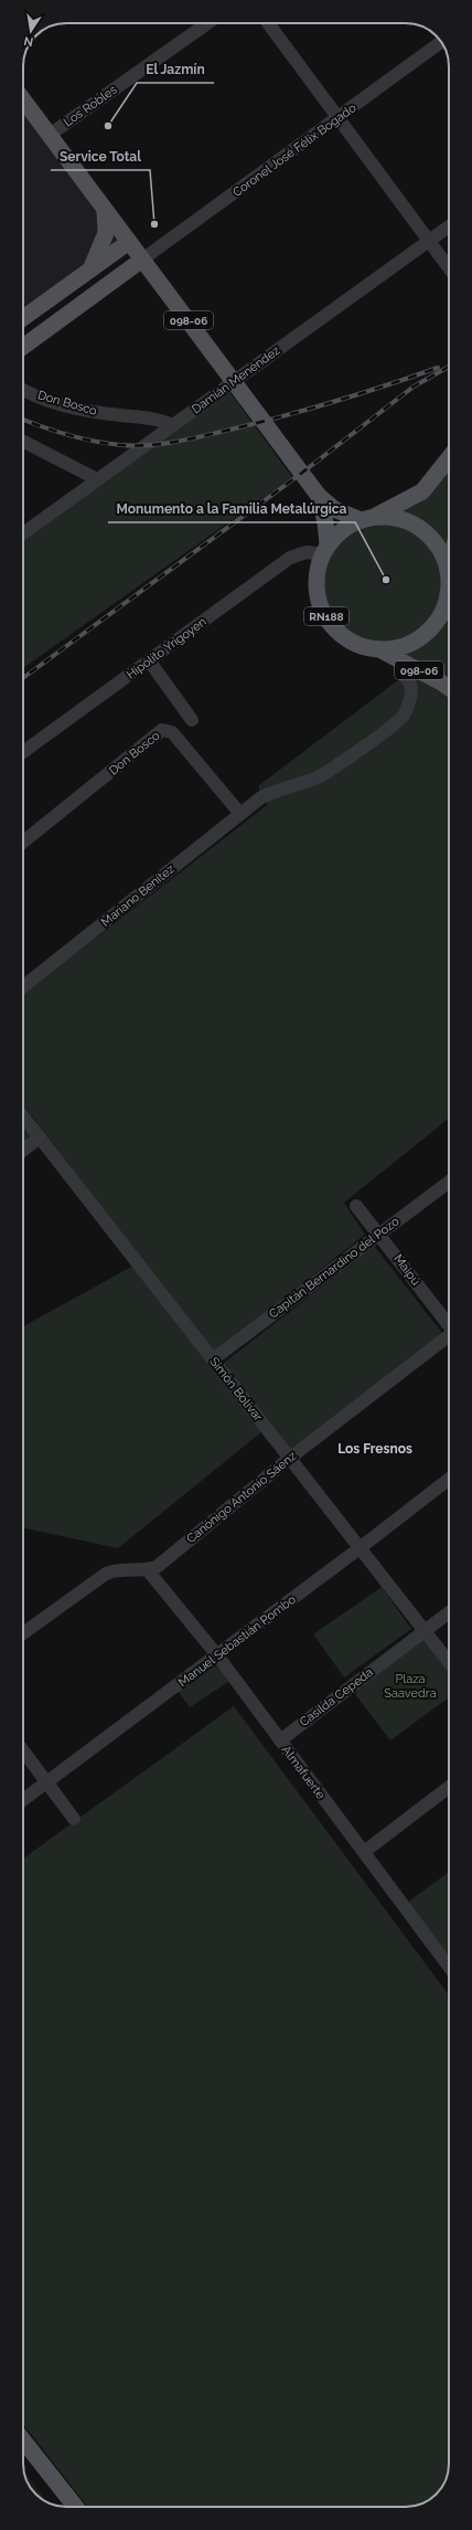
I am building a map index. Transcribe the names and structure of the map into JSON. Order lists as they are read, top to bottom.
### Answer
{
  "streets": {
    "main road": ["098-06", "RN188"],
    "street": [
      "Los Robles",
      "Coronel José Félix Bogado",
      "Damián Menéndez",
      "Don Bosco",
      "Hipólito Yrigoyen",
      "Mariano Benítez",
      "Capitán Bernardino del Pozo",
      "Maipú",
      "Simón Bolívar",
      "Canónigo Antonio Sáenz",
      "Manuel Sebastián Pombo",
      "Casilda Cepeda",
      "Almafuerte"
    ]
  },
  "crossings": [
    ["Coronel José Félix Bogado", "098-06"],
    ["098-06", "Damián Menéndez"],
    ["098-06", "RN188"],
    ["098-06", "Hipólito Yrigoyen"],
    ["098-06", "Mariano Benítez"],
    ["Damián Menéndez", "Don Bosco"],
    ["Don Bosco", "Mariano Benítez"],
    ["RN188", "Hipólito Yrigoyen"],
    ["Capitán Bernardino del Pozo", "Maipú"],
    ["Capitán Bernardino del Pozo", "Simón Bolívar"],
    ["Simón Bolívar", "Canónigo Antonio Sáenz"],
    ["Simón Bolívar", "Manuel Sebastián Pombo"],
    ["Simón Bolívar", "Casilda Cepeda"],
    ["Canónigo Antonio Sáenz", "Almafuerte"],
    ["Manuel Sebastián Pombo", "Almafuerte"],
    ["Casilda Cepeda", "Almafuerte"]
  ],
  "districts": ["Los Fresnos"],
  "parks": ["Plaza Saavedra"],
  "places": ["El Jazmín", "Service Total", "Monumento a la Familia Metalúrgica"],
  "north": "bottom"
}
